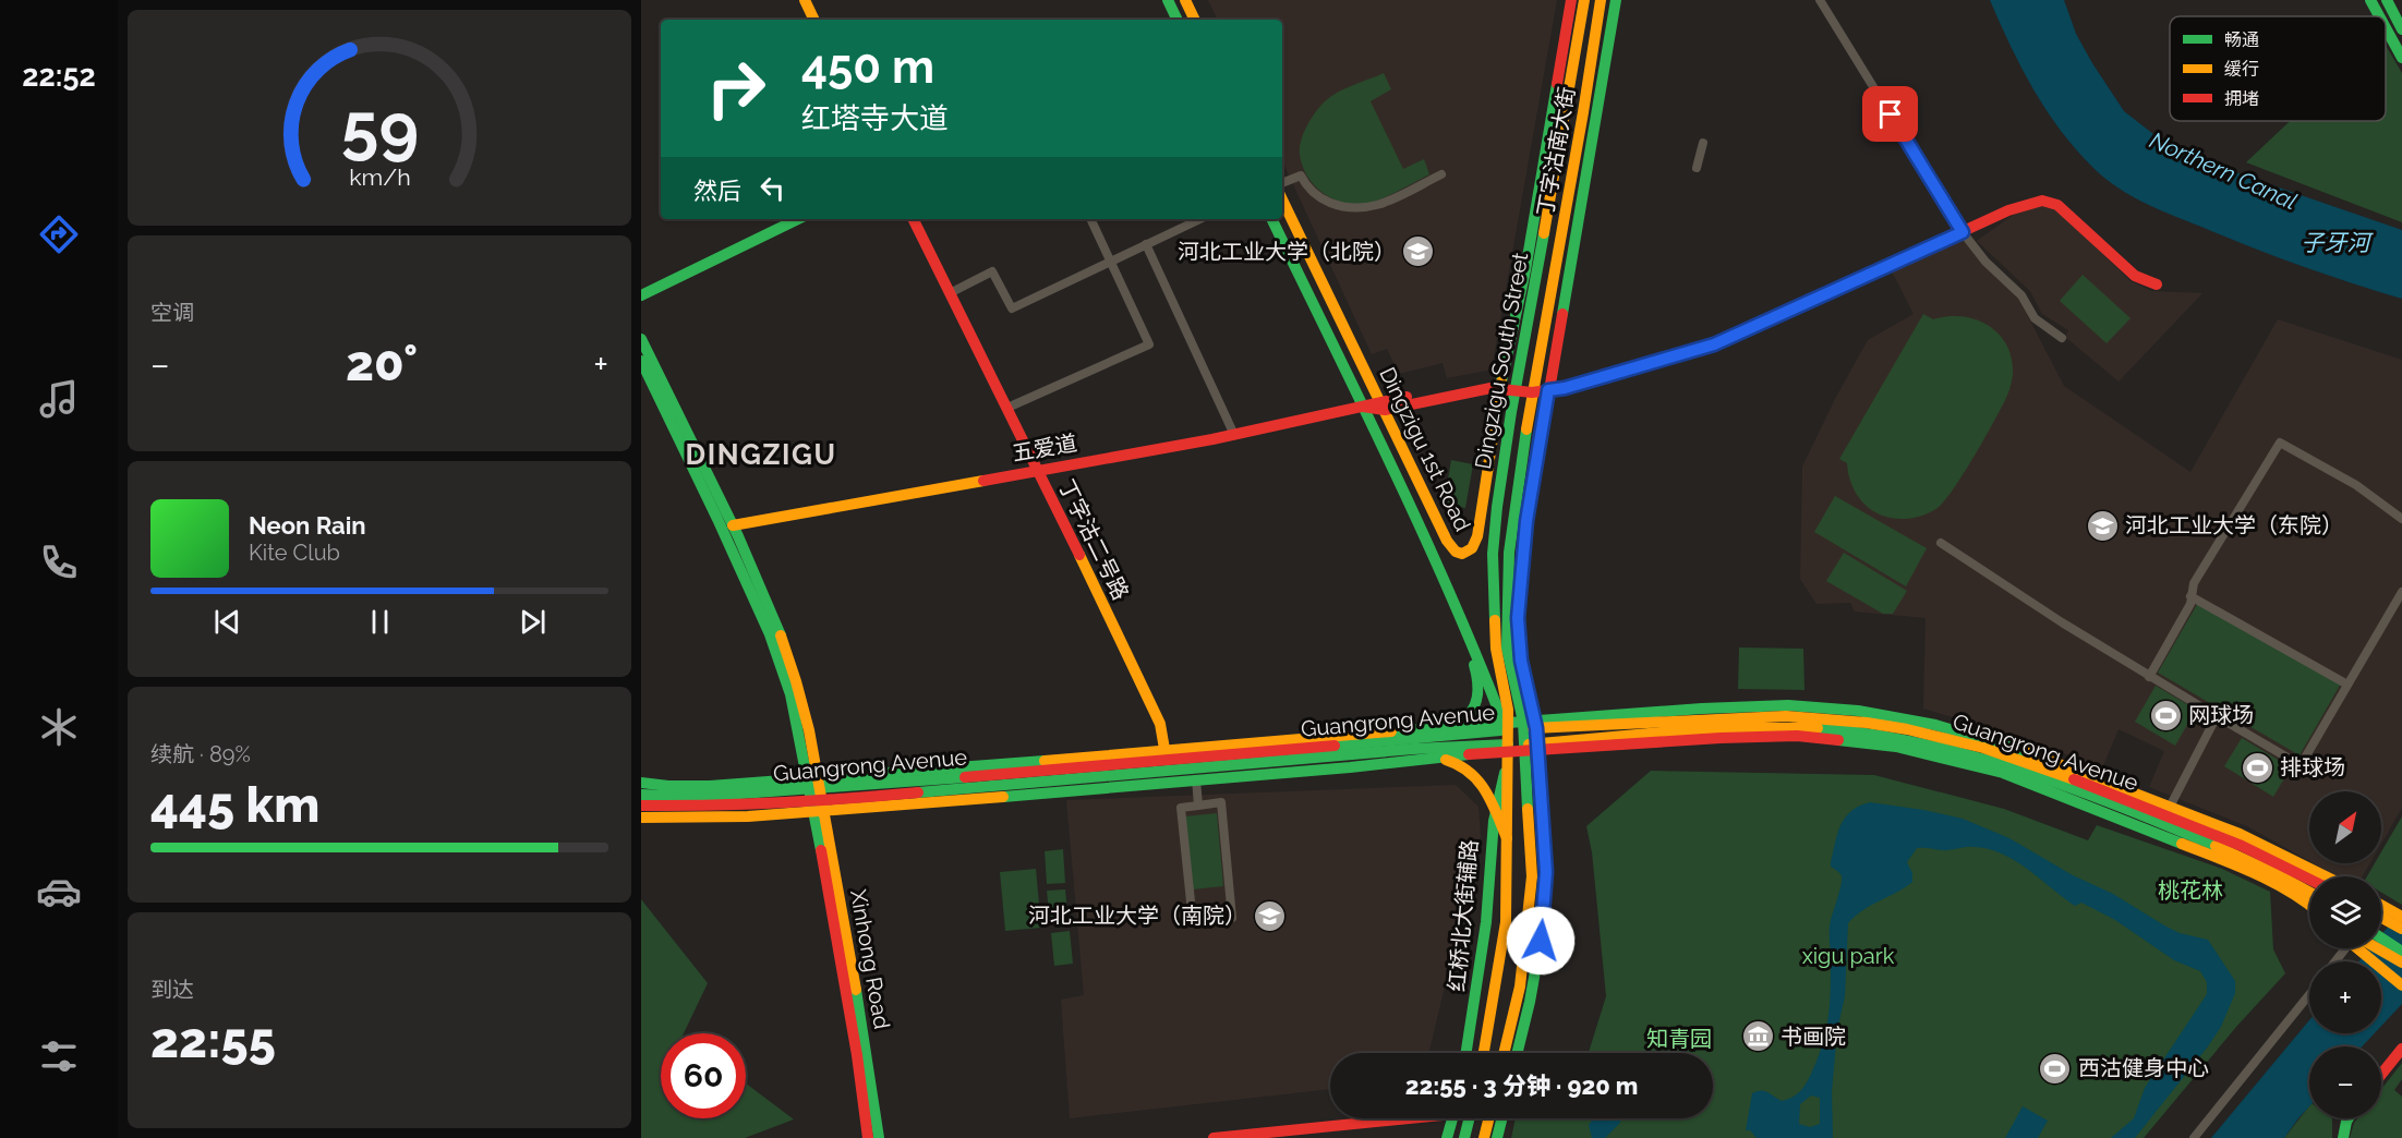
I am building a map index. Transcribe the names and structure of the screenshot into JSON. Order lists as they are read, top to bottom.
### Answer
{
  "streets": {
    "main road": [
      "丁字沽南大街",
      "Dingzigu South Street",
      "五爱道",
      "Dingzigu 1st Road",
      "丁字沽二号路",
      "Guangrong Avenue",
      "红桥北大街辅路",
      "Xinhong Road"
    ]
  },
  "crossings": [
    ["丁字沽南大街", "Dingzigu South Street"],
    ["丁字沽南大街", "五爱道"],
    ["Dingzigu South Street", "五爱道"],
    ["Dingzigu South Street", "Dingzigu 1st Road"],
    ["Dingzigu South Street", "Guangrong Avenue"],
    ["Dingzigu South Street", "红桥北大街辅路"],
    ["五爱道", "Dingzigu 1st Road"],
    ["五爱道", "丁字沽二号路"],
    ["Dingzigu 1st Road", "Guangrong Avenue"],
    ["丁字沽二号路", "Guangrong Avenue"],
    ["Guangrong Avenue", "Xinhong Road"]
  ],
  "districts": ["DINGZIGU"],
  "water": ["Northern Canal", "子牙河"],
  "parks": ["桃花林", "xigu park", "知青园"],
  "places": {
    "school or university": ["河北工业大学（北院）", "河北工业大学（东院）", "河北工业大学（南院）"],
    "sports": ["网球场", "排球场", "西沽健身中心"],
    "museum": ["书画院"]
  },
  "legend": ["畅通", "缓行", "拥堵"],
  "north": "top right",
  "page": {
    "tabs": "22:52",
    "turn": ["450 m", "红塔寺大道"],
    "then": "然后",
    "tile": [
      "空调",
      ["续航 · 89%", "445 km"],
      ["到达", "22:55"]
    ],
    "heat": ["−", "20°", "+"],
    "song": ["Neon Rain", "Kite Club"],
    "map_buttons": ["+", "−"],
    "limit": "60",
    "trip": "22:55 · 3 分钟 · 920 m",
    "gauge": ["59", "km/h"]
  }
}
